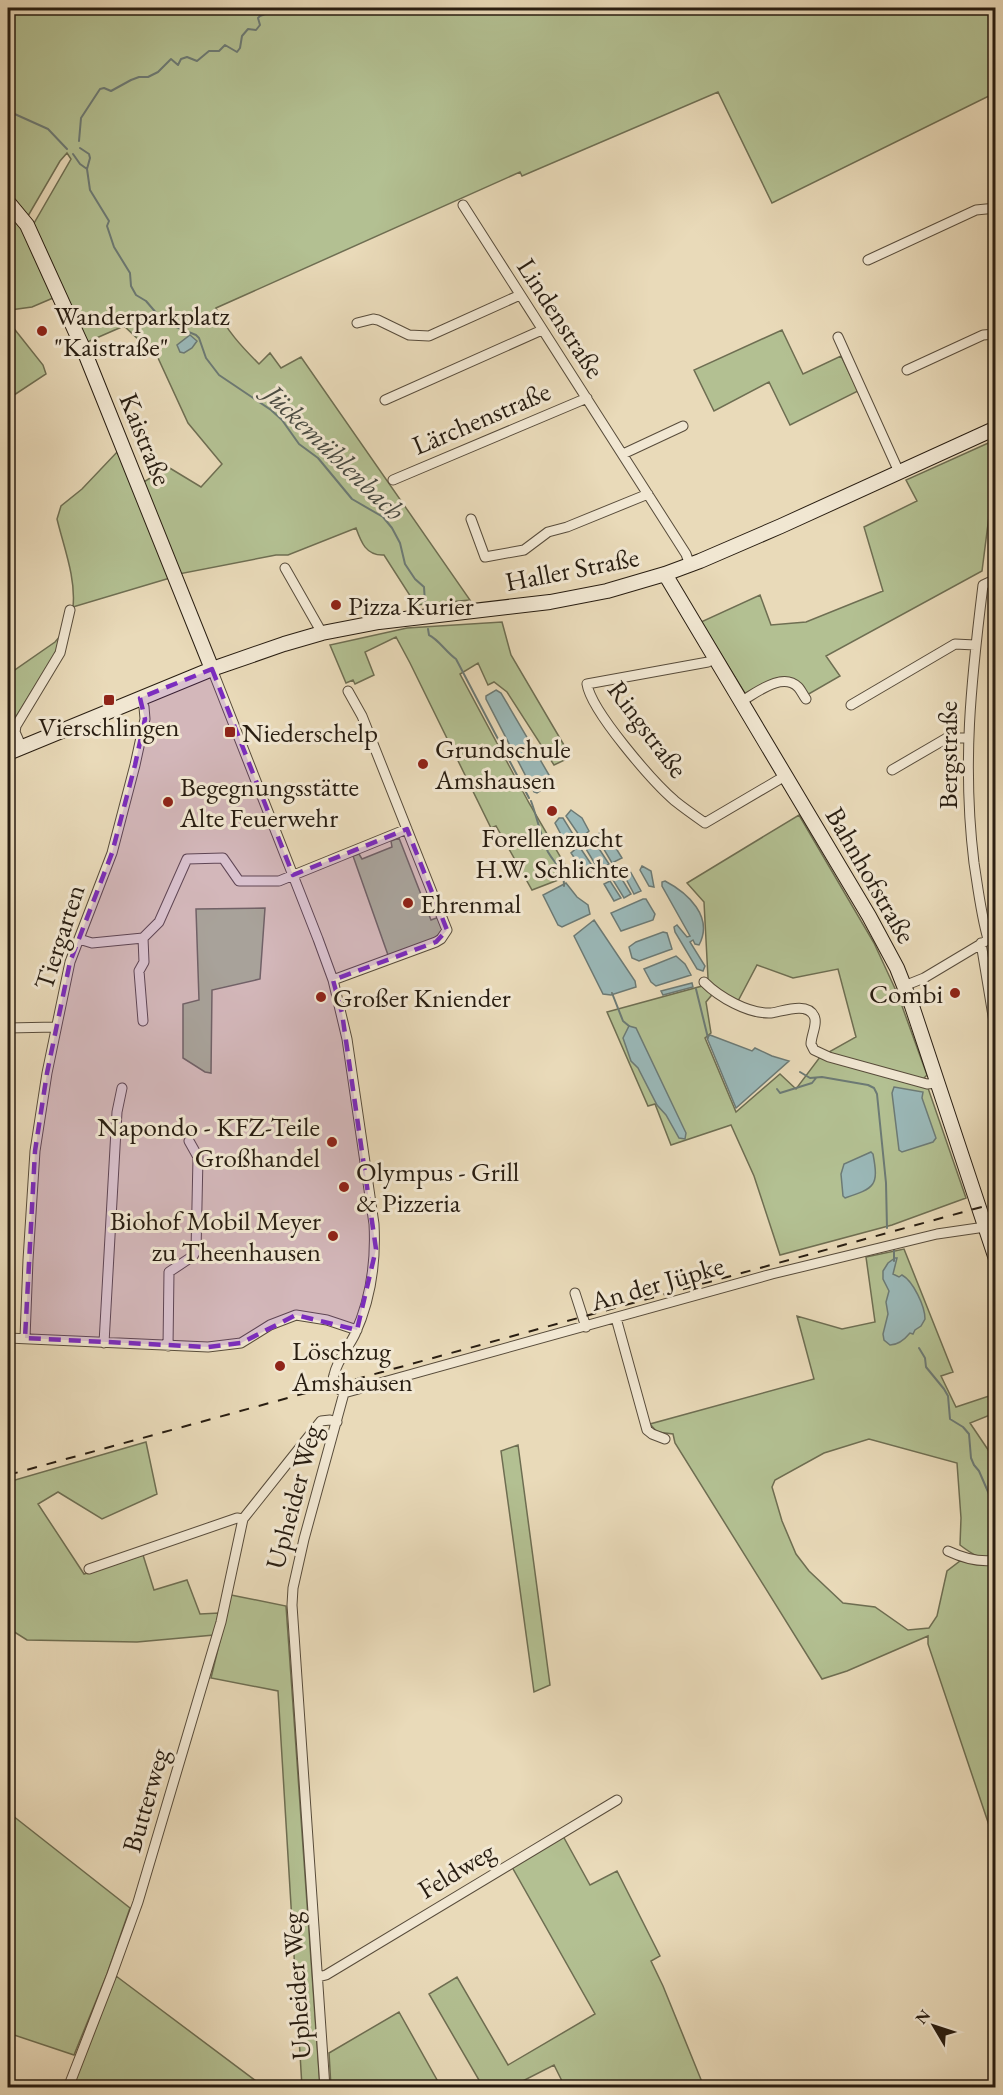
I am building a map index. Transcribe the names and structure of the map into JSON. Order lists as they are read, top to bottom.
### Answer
{
  "streets": {
    "street": [
      "Lindenstraße",
      "Lärchenstraße",
      "Kaistraße",
      "Haller Straße",
      "Ringstraße",
      "Bergstraße",
      "Bahnhofstraße",
      "Tiergarten",
      "An der Jüpke",
      "Upheider Weg",
      "Butterweg",
      "Feldweg"
    ]
  },
  "crossings": [
    ["Lindenstraße", "Lärchenstraße"],
    ["Lindenstraße", "Haller Straße"],
    ["Kaistraße", "Haller Straße"],
    ["Kaistraße", "Upheider Weg"],
    ["Haller Straße", "Bahnhofstraße"],
    ["Haller Straße", "Tiergarten"],
    ["Haller Straße", "Upheider Weg"],
    ["Ringstraße", "Bahnhofstraße"],
    ["Bahnhofstraße", "An der Jüpke"],
    ["An der Jüpke", "Upheider Weg"],
    ["Upheider Weg", "Butterweg"],
    ["Upheider Weg", "Feldweg"]
  ],
  "water": ["Jückemühlenbach"],
  "places": {
    "other": [
      "Wanderparkplatz \"Kaistraße\"",
      "Pizza Kurier",
      "Grundschule Amshausen",
      "Begegnungsstätte Alte Feuerwehr",
      "Forellenzucht H.W. Schlichte",
      "Ehrenmal",
      "Combi",
      "Großer Kniender",
      "Napondo - KFZ-Teile Großhandel",
      "Olympus - Grill & Pizzeria",
      "Biohof Mobil Meyer zu Theenhausen",
      "Löschzug Amshausen"
    ],
    "transit": ["Vierschlingen", "Niederschelp"]
  },
  "north": "top left"
}
